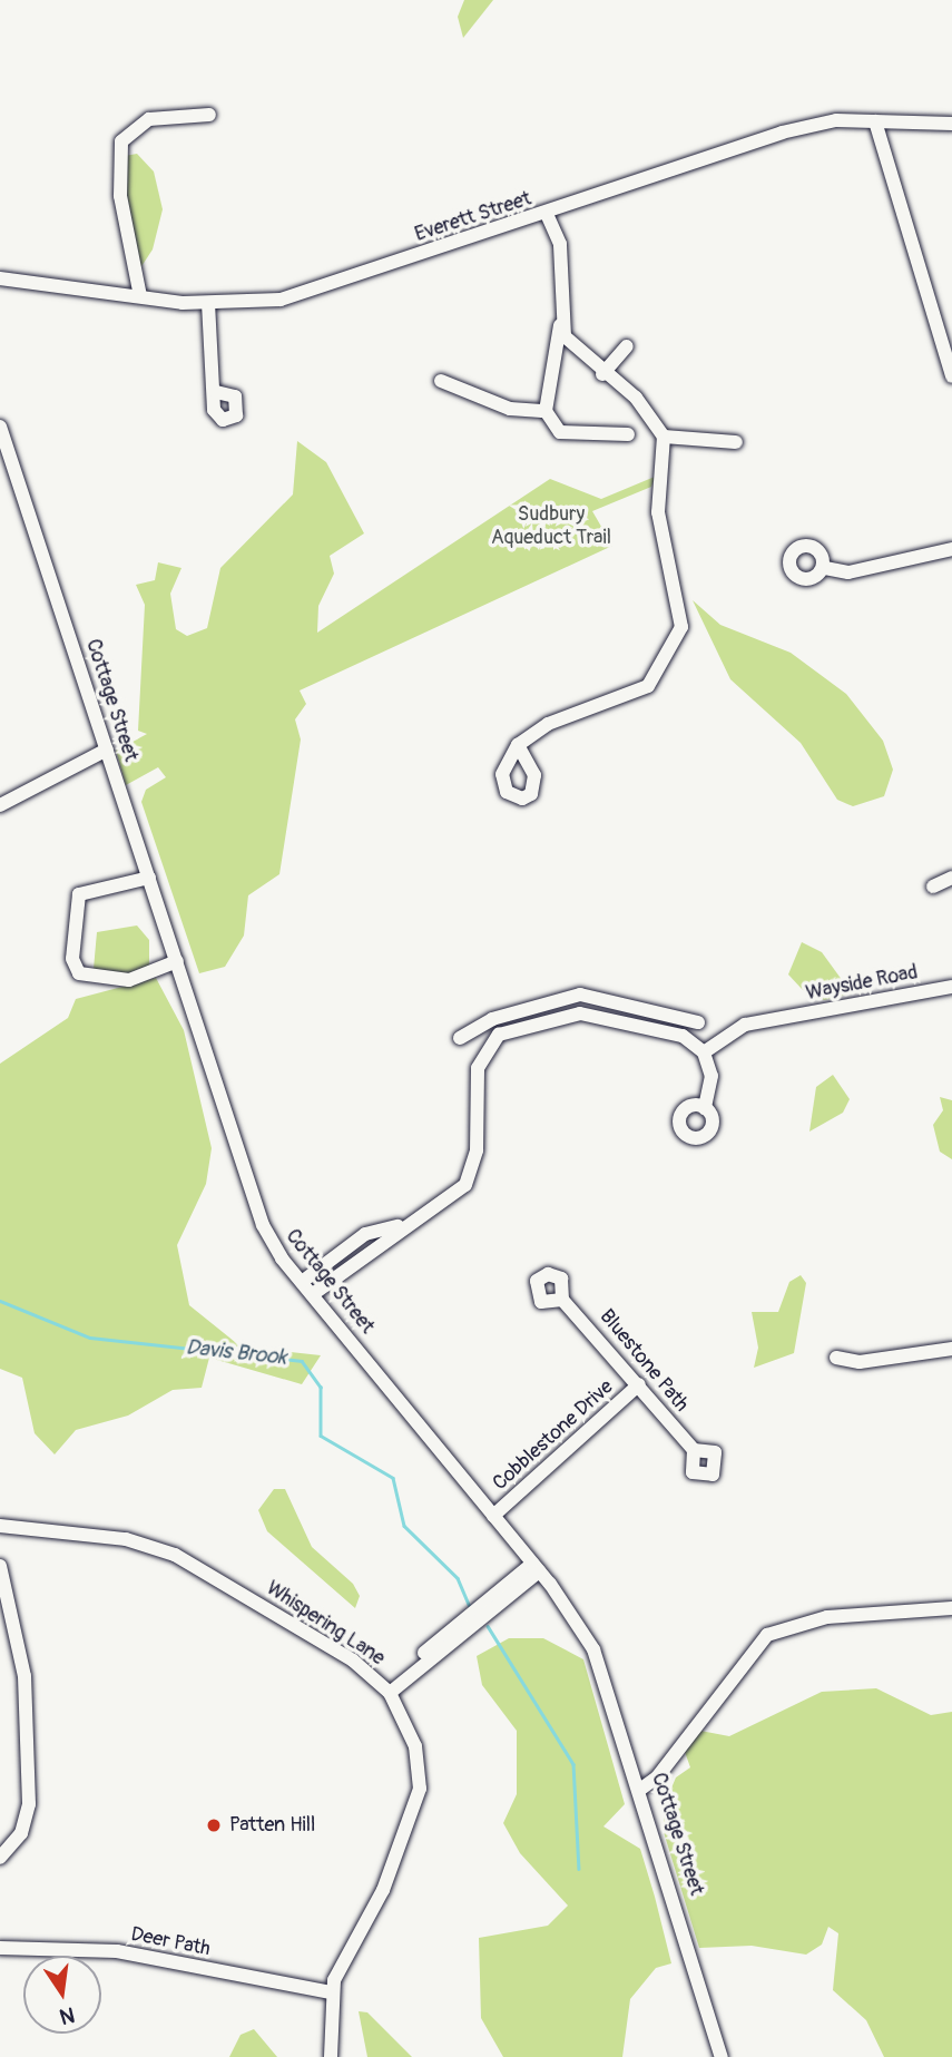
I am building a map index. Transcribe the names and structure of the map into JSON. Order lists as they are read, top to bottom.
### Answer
{
  "streets": {
    "street": [
      "Everett Street",
      "Cottage Street",
      "Wayside Road",
      "Bluestone Path",
      "Cobblestone Drive",
      "Whispering Lane",
      "Deer Path"
    ]
  },
  "crossings": [
    ["Cottage Street", "Cobblestone Drive"],
    ["Bluestone Path", "Cobblestone Drive"],
    ["Whispering Lane", "Deer Path"]
  ],
  "water": ["Davis Brook"],
  "parks": ["Sudbury Aqueduct Trail"],
  "places": ["Patten Hill"],
  "north": "bottom"
}
